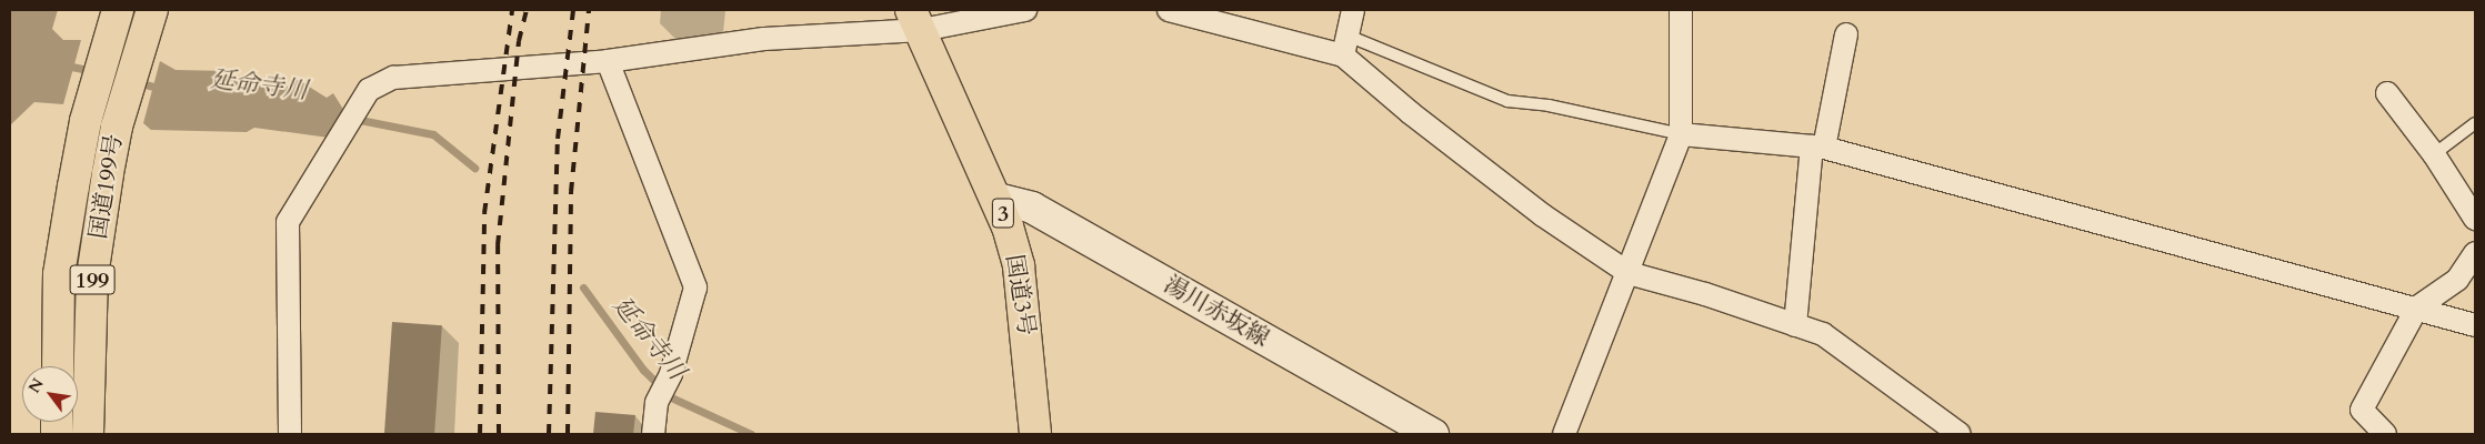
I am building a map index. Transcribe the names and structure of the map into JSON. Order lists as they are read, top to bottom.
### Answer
{
  "streets": {
    "highway": [
      "国道199号",
      "3",
      "199",
      "国道3号"
    ],
    "main road": ["湯川赤坂線"]
  },
  "crossings": [
    ["国道3号", "湯川赤坂線"]
  ],
  "water": ["延命寺川"],
  "north": "top left"
}
